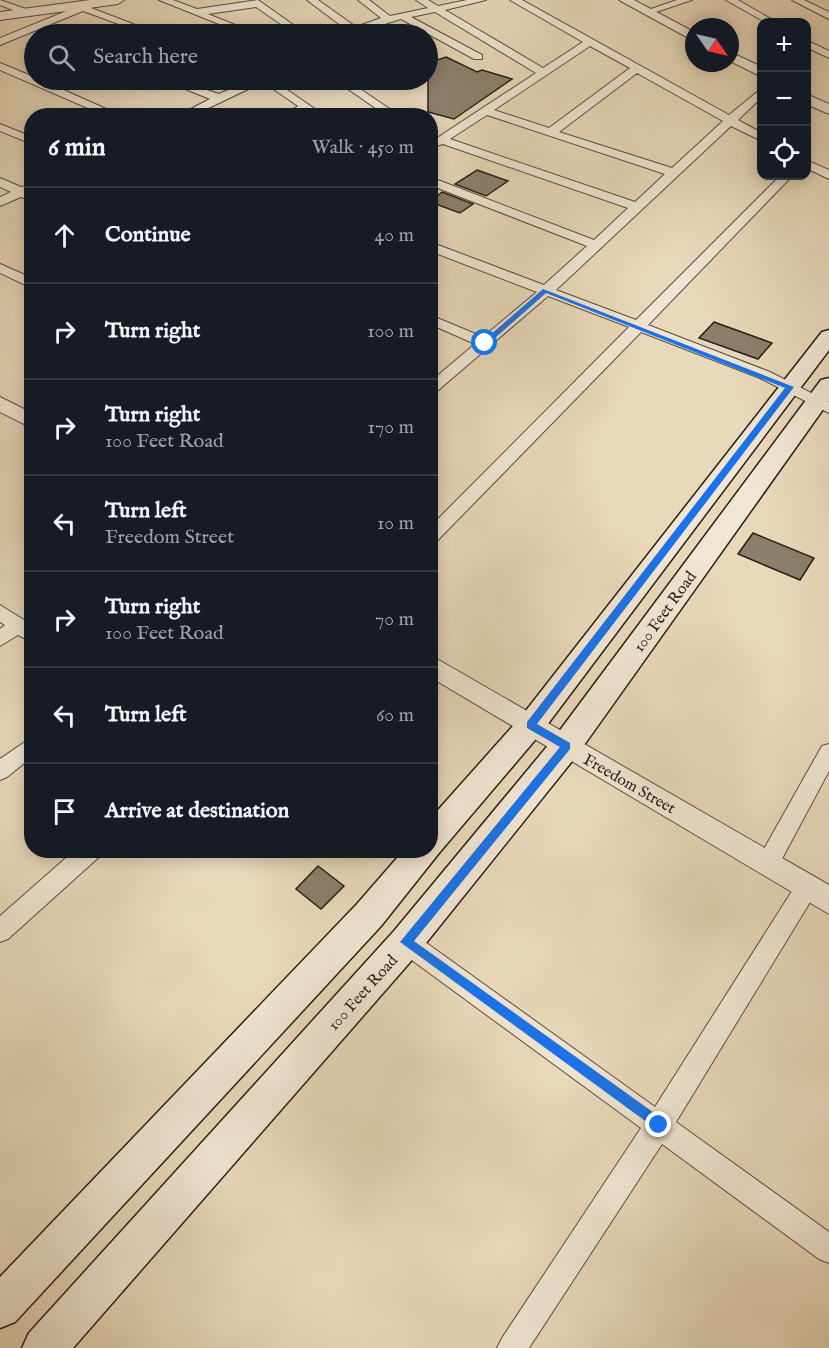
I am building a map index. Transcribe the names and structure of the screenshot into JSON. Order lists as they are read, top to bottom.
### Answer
{
  "streets": {
    "main road": ["100 Feet Road"],
    "street": ["Freedom Street"]
  },
  "crossings": [
    ["100 Feet Road", "Freedom Street"]
  ],
  "north": "bottom right",
  "page": {
    "map_buttons": ["+", "−"],
    "search": "Search here",
    "heading": ["6 min", "Walk · 450 m"],
    "list": [
      ["Continue", "40 m"],
      ["Turn right", "100 m"],
      ["Turn right", "100 Feet Road", "170 m"],
      ["Turn left", "Freedom Street", "10 m"],
      ["Turn right", "100 Feet Road", "70 m"],
      ["Turn left", "60 m"],
      "Arrive at destination"
    ]
  }
}
